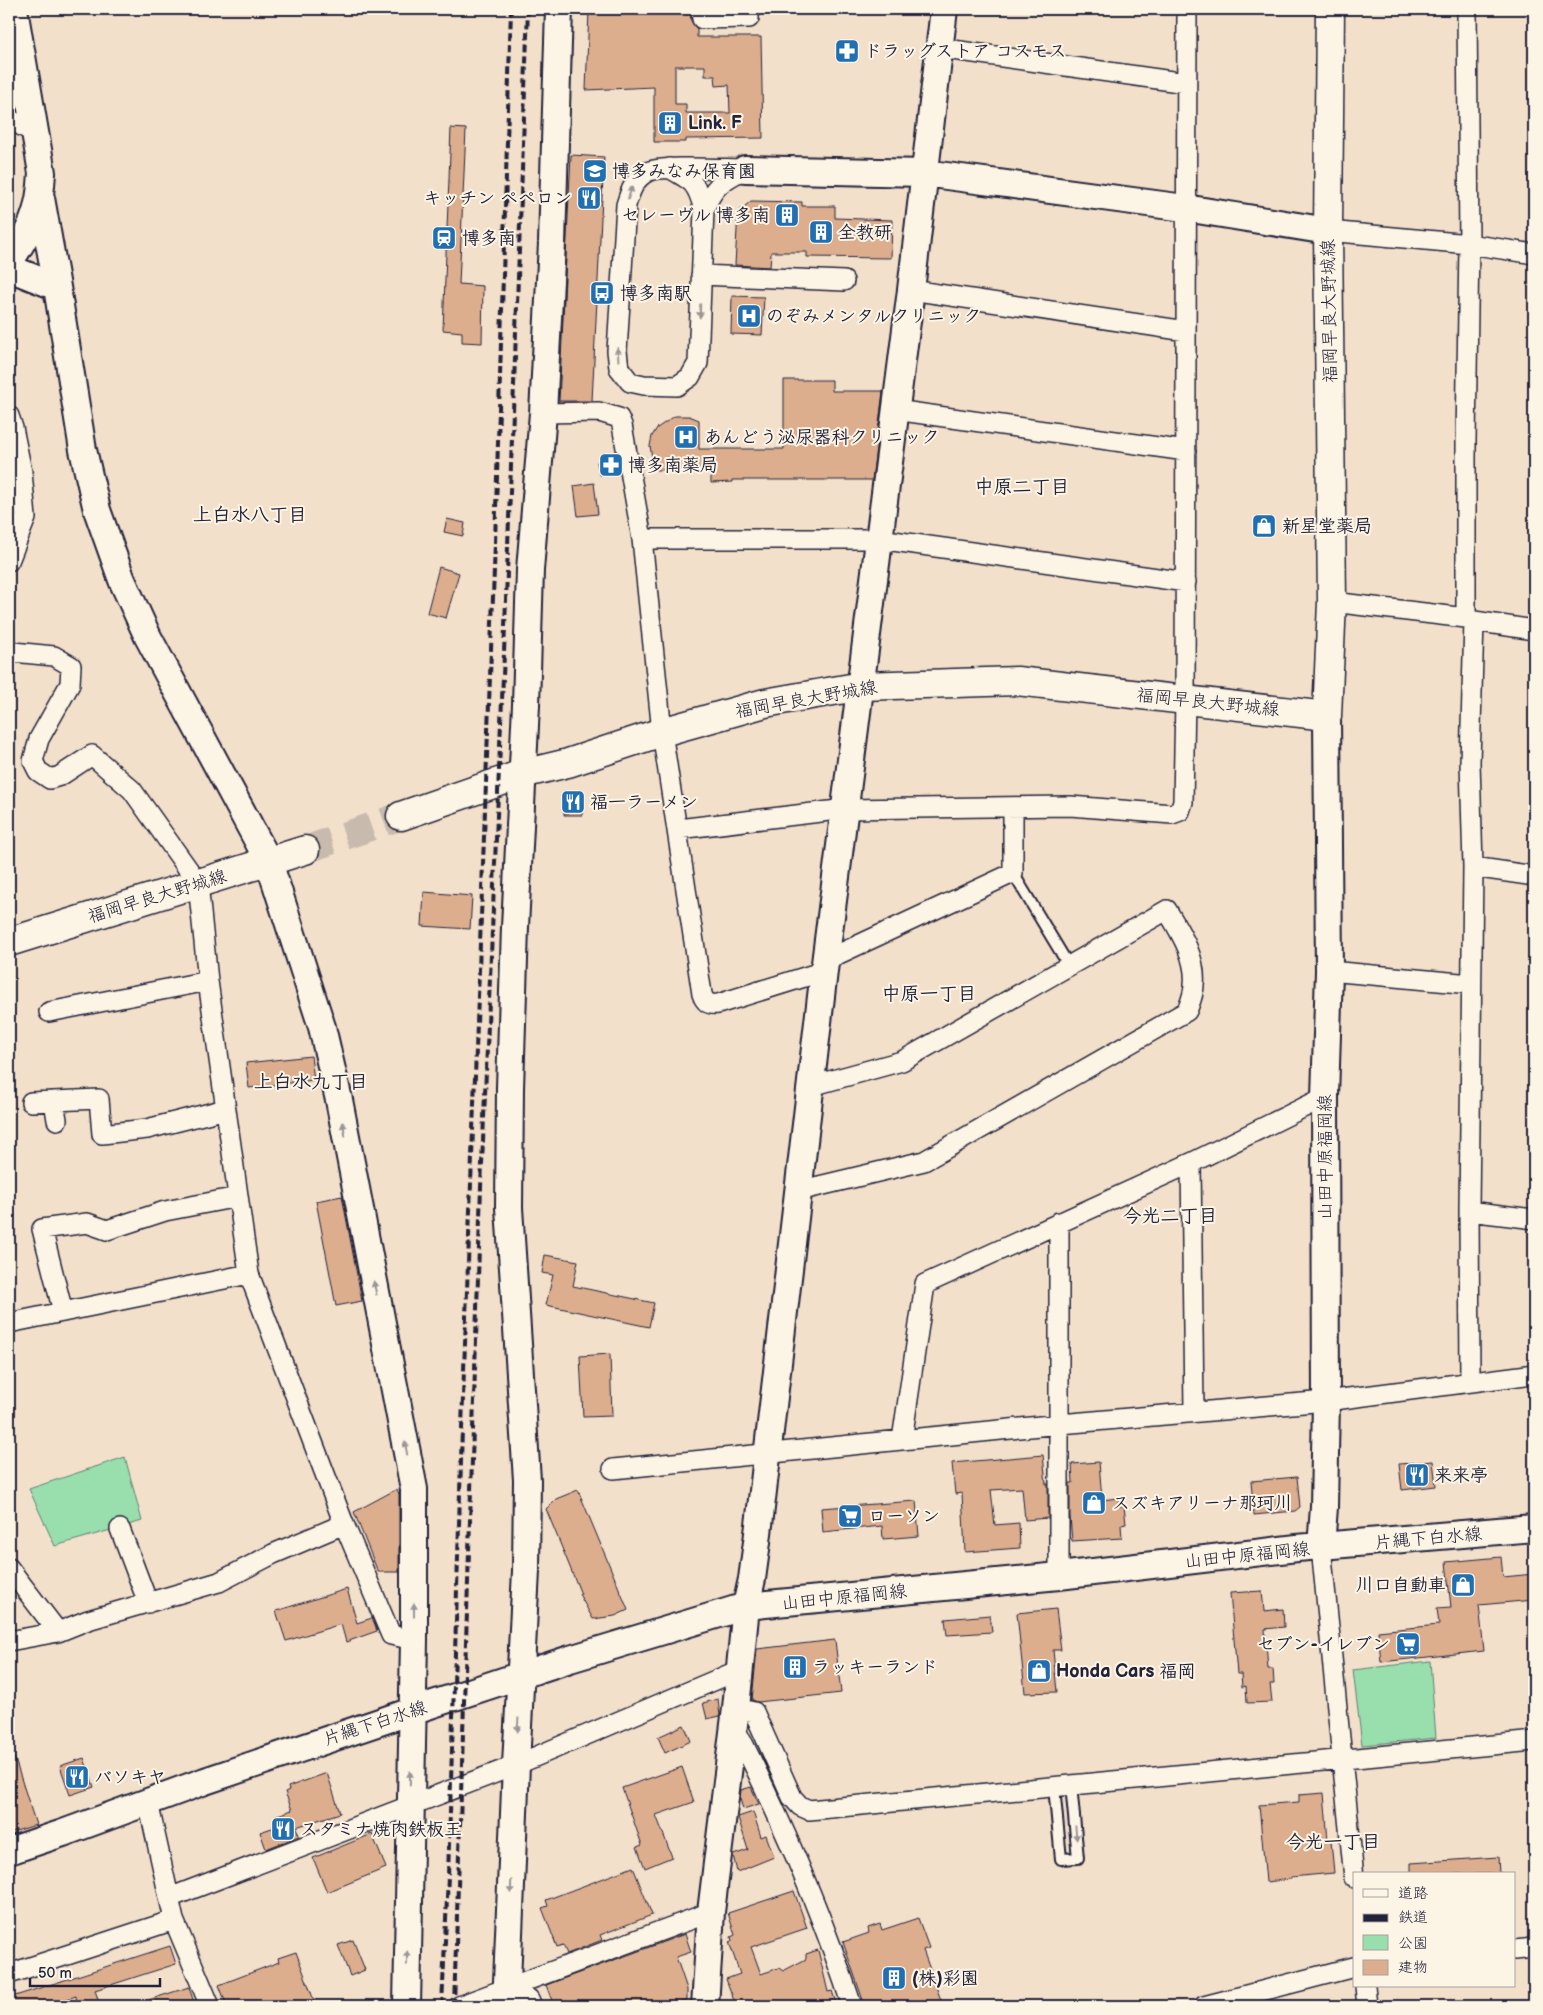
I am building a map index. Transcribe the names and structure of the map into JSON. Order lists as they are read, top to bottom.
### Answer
{
  "streets": {
    "main road": ["福岡早良大野城線"],
    "street": ["山田中原福岡線", "片縄下白水線"]
  },
  "crossings": [
    ["福岡早良大野城線", "山田中原福岡線"],
    ["山田中原福岡線", "片縄下白水線"]
  ],
  "districts": [
    "中原二丁目",
    "上白水八丁目",
    "中原一丁目",
    "上白水九丁目",
    "今光二丁目",
    "今光一丁目"
  ],
  "places": {
    "pharmacy": ["ドラッグストア コスモス", "博多南薬局"],
    "building": [
      "Link. F",
      "セレーヴル 博多南",
      "全教研",
      "ラッキーランド",
      "(株)彩園"
    ],
    "school or university": ["博多みなみ保育園"],
    "restaurant": [
      "キッチン ペペロン",
      "福一ラーメン",
      "来来亭",
      "バソキヤ",
      "スタミナ焼肉鉄板王"
    ],
    "station": ["博多南"],
    "bus stop": ["博多南駅"],
    "hospital": ["のぞみメンタルクリニック", "あんどう泌尿器科クリニック"],
    "shop": [
      "新星堂薬局",
      "スズキアリーナ那珂川",
      "川口自動車",
      "Honda Cars 福岡"
    ],
    "supermarket": ["ローソン", "セブン-イレブン"]
  },
  "legend": [
    "道路",
    "鉄道",
    "公園",
    "建物"
  ],
  "scale_bar": "50 m"
}
